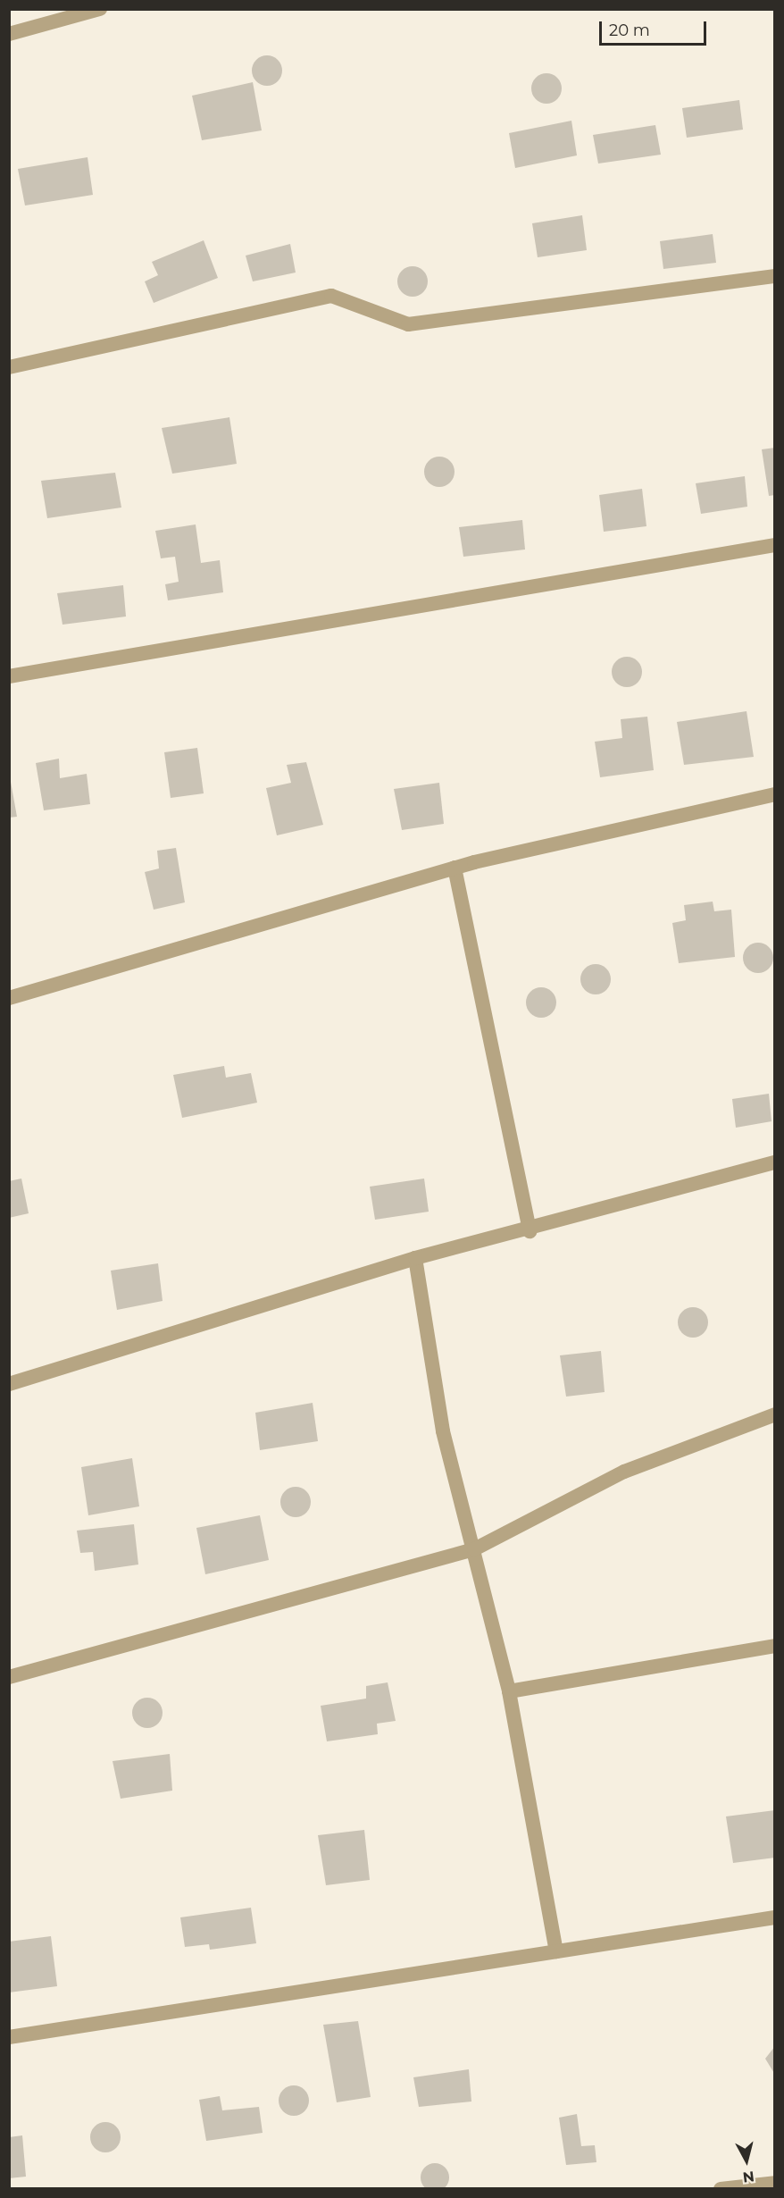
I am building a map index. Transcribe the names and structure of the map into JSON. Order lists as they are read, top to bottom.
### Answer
{
  "scale_bar": "20 m",
  "north": "bottom"
}
